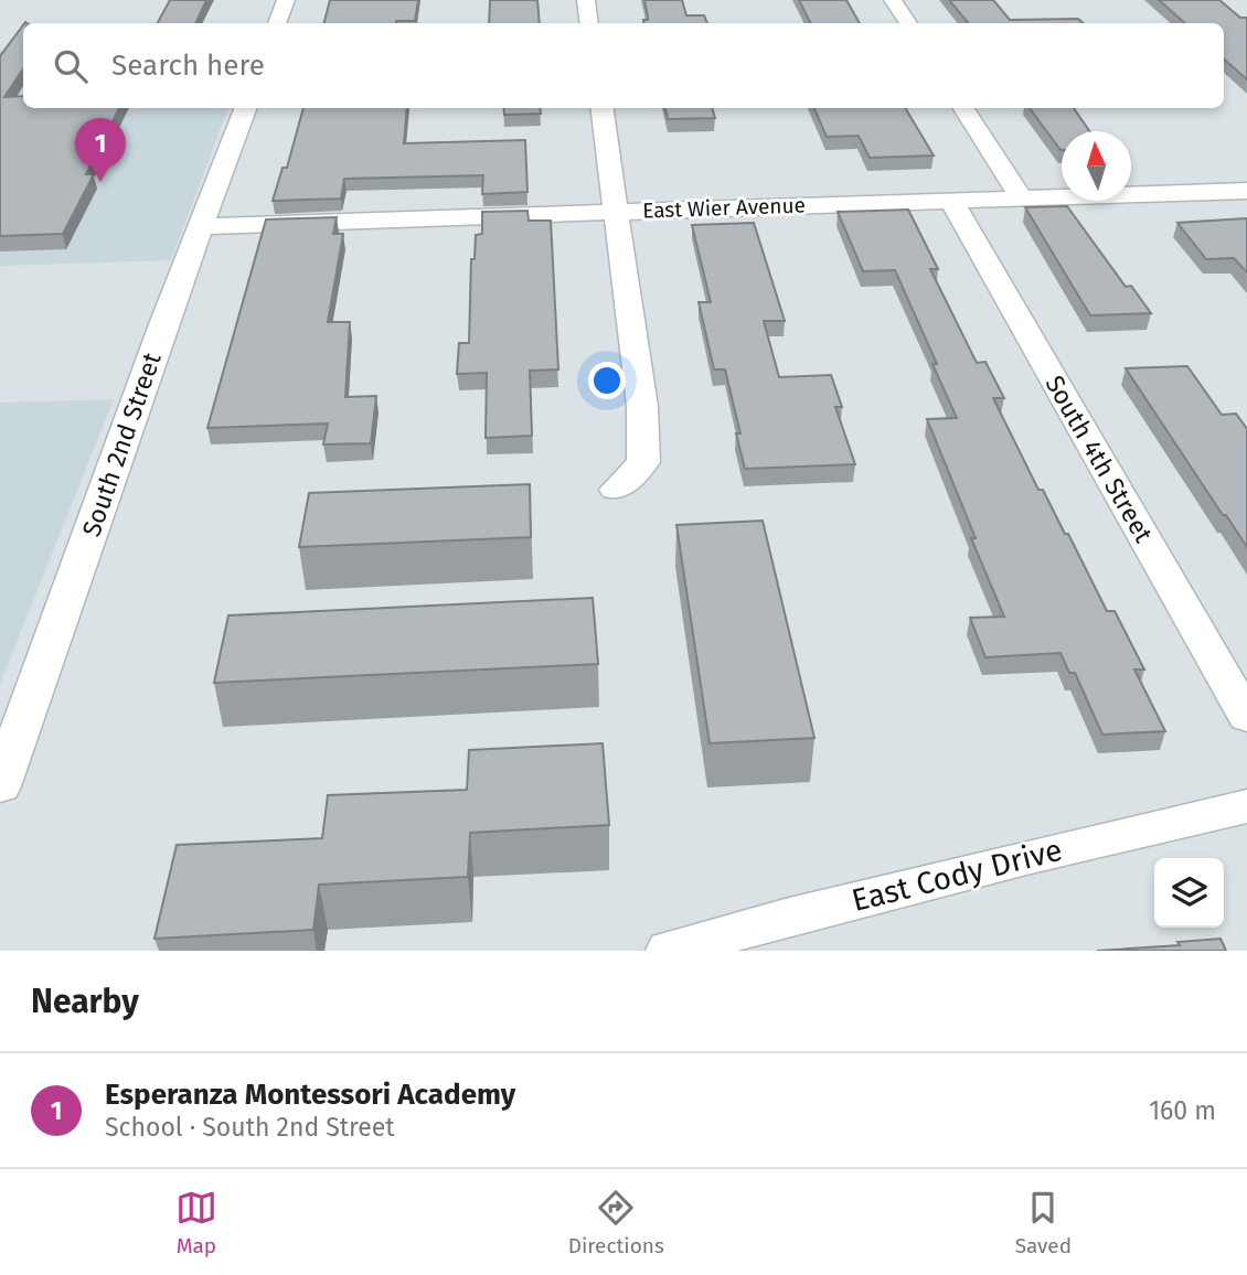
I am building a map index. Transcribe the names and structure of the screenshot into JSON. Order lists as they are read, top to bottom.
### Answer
{
  "streets": {
    "street": [
      "East Wier Avenue",
      "South 2nd Street",
      "South 4th Street",
      "East Cody Drive"
    ]
  },
  "crossings": [
    ["East Wier Avenue", "South 2nd Street"],
    ["East Wier Avenue", "South 4th Street"]
  ],
  "north": "top",
  "page": {
    "search": "Search here",
    "pins": "1",
    "heading": "Nearby",
    "list": [
      {
        "mark": "1",
        "name": "Esperanza Montessori Academy",
        "note": "School · South 2nd Street",
        "value": "160 m"
      }
    ],
    "nav": ["Map", "Directions", "Saved"]
  }
}
